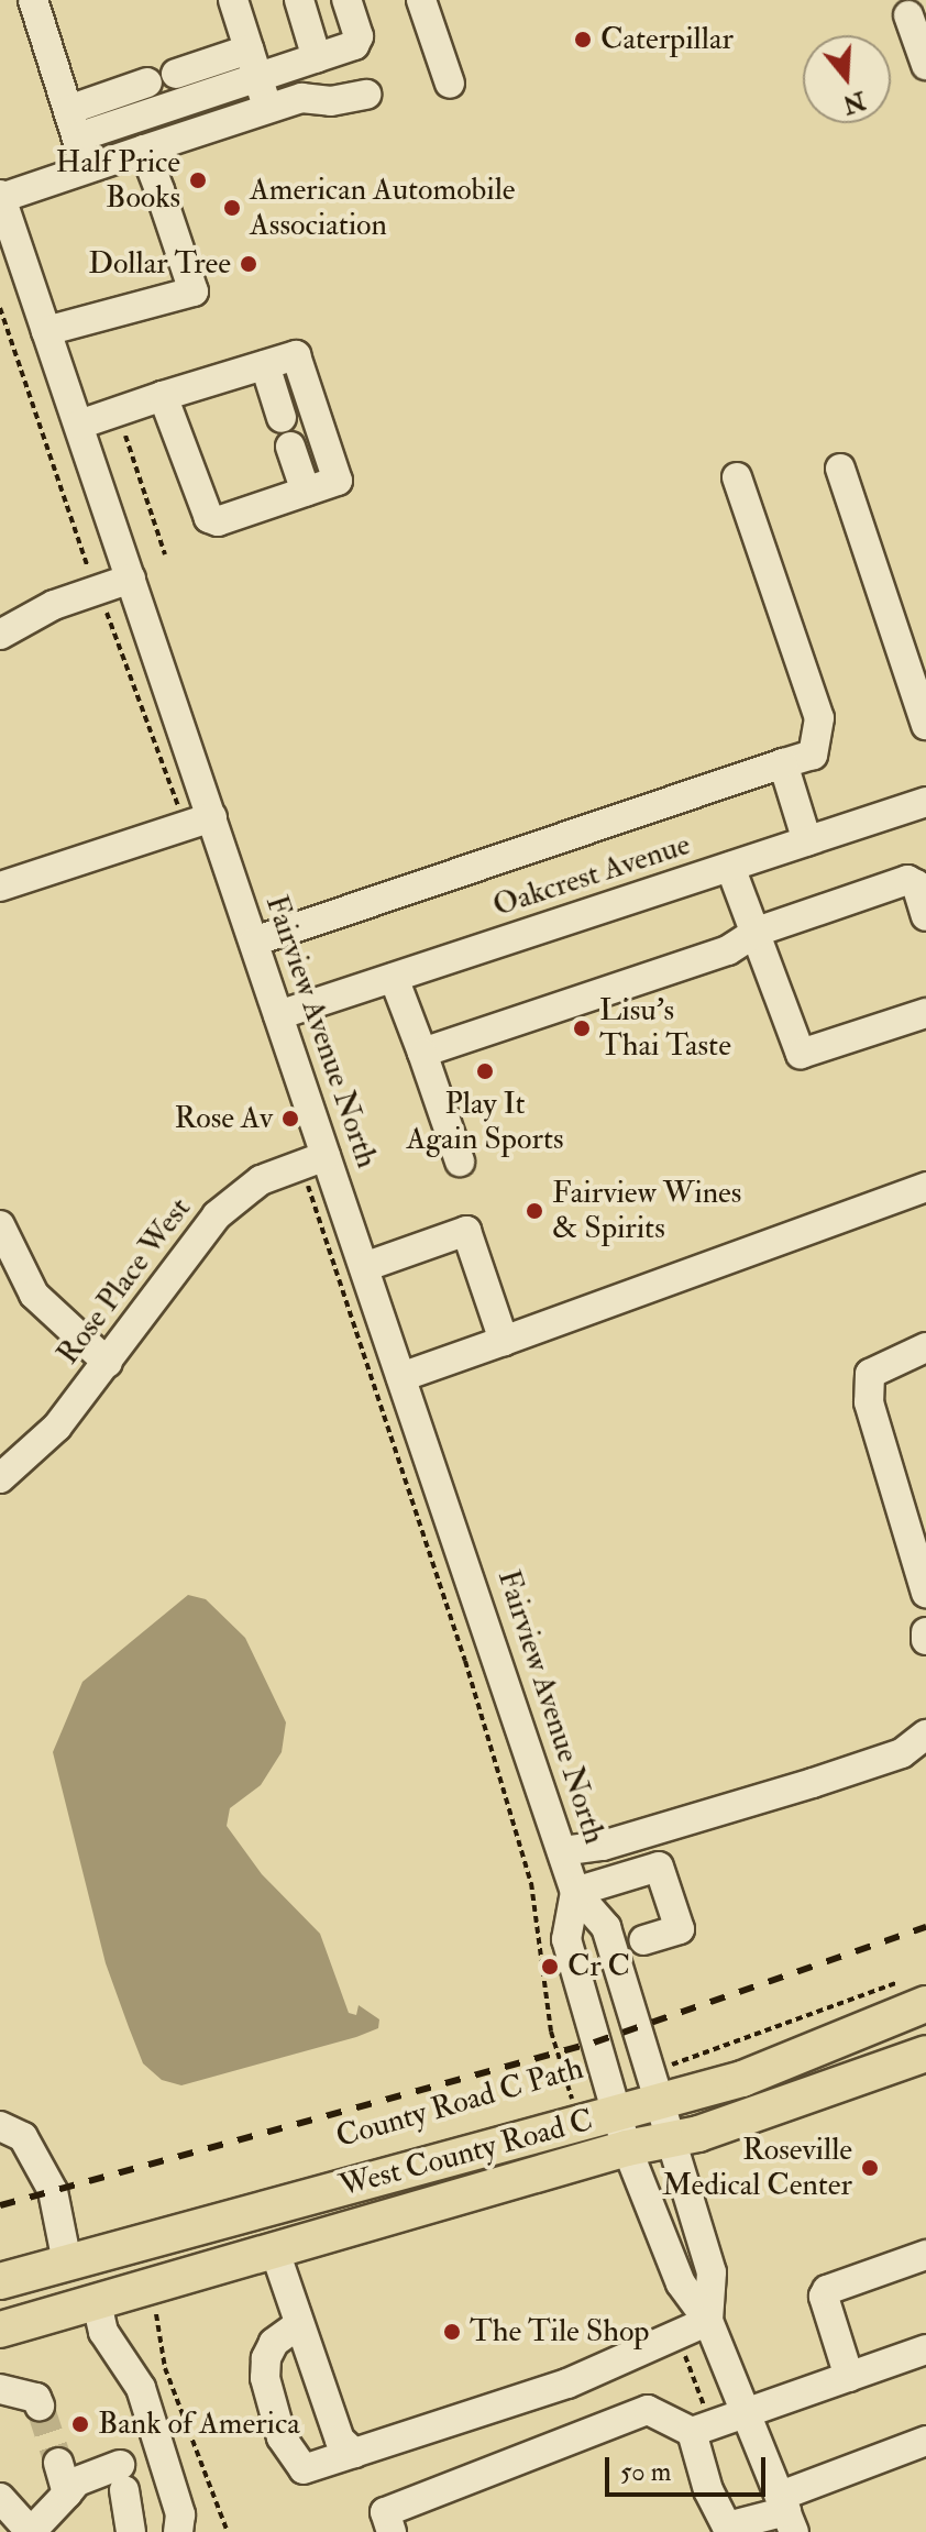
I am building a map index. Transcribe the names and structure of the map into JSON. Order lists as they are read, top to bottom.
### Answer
{
  "streets": {
    "main road": ["West County Road C"],
    "street": ["Oakcrest Avenue", "Fairview Avenue North", "Rose Place West"]
  },
  "crossings": [
    ["Oakcrest Avenue", "Fairview Avenue North"],
    ["Fairview Avenue North", "Rose Place West"],
    ["Fairview Avenue North", "West County Road C"]
  ],
  "places": [
    "Caterpillar",
    "Half Price Books",
    "American Automobile Association",
    "Dollar Tree",
    "Lisu's Thai Taste",
    "Play It Again Sports",
    "Rose Av",
    "Fairview Wines & Spirits",
    "Cr C",
    "Roseville Medical Center",
    "The Tile Shop",
    "Bank of America"
  ],
  "scale_bar": "50 m",
  "north": "bottom"
}
